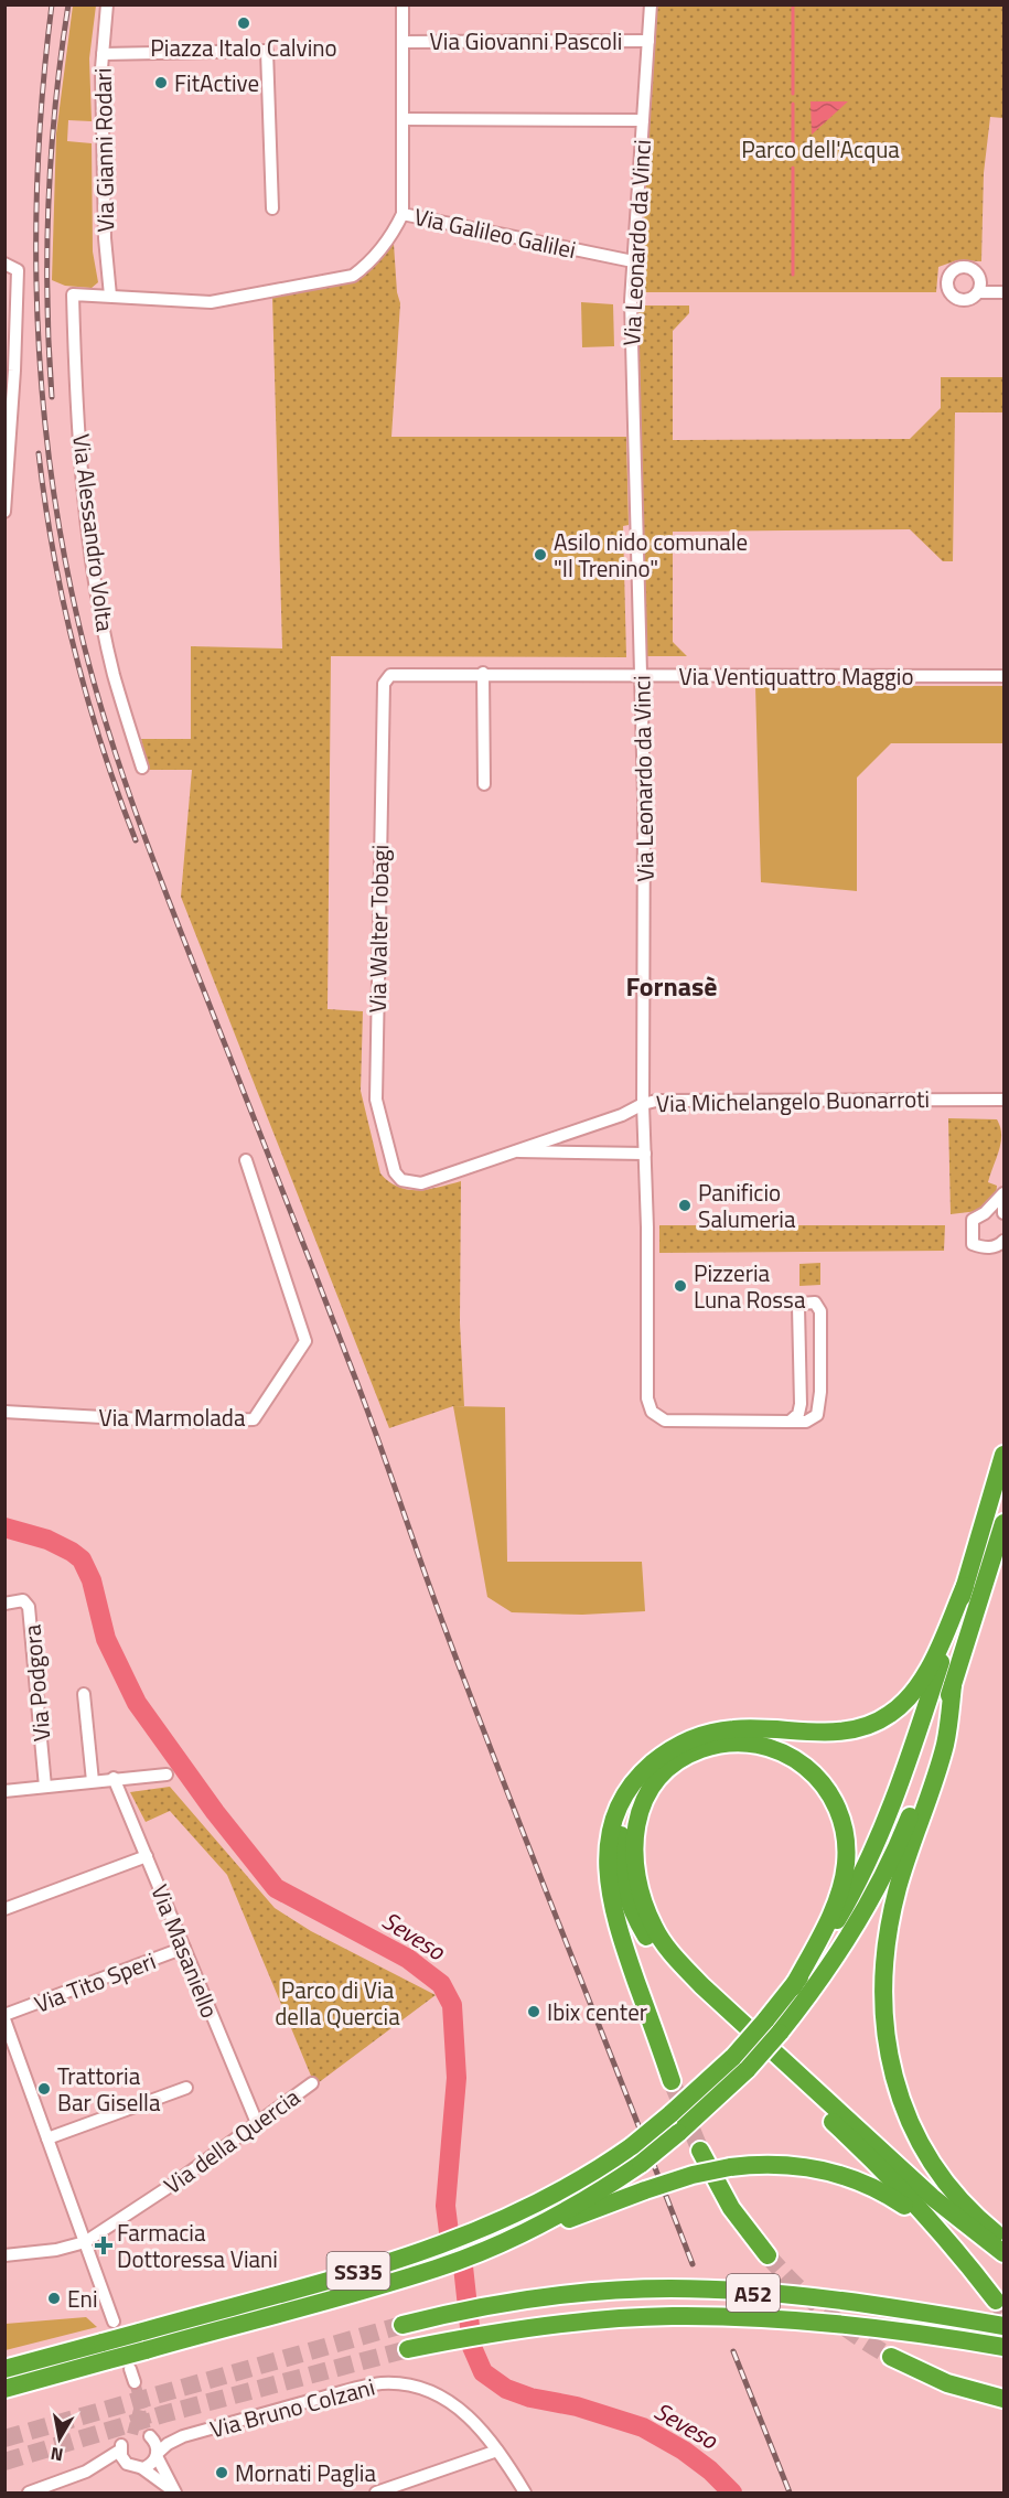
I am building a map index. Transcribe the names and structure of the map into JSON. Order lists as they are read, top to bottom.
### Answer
{
  "streets": {
    "highway": ["SS35", "A52"],
    "street": [
      "Via Giovanni Pascoli",
      "Via Gianni Rodari",
      "Via Galileo Galilei",
      "Via Leonardo da Vinci",
      "Via Alessandro Volta",
      "Via Ventiquattro Maggio",
      "Via Walter Tobagi",
      "Via Michelangelo Buonarroti",
      "Via Marmolada",
      "Via Podgora",
      "Via Masaniello",
      "Via Tito Speri",
      "Via della Quercia",
      "Via Bruno Colzani"
    ]
  },
  "crossings": [
    ["Via Giovanni Pascoli", "Via Leonardo da Vinci"],
    ["Via Gianni Rodari", "Via Galileo Galilei"],
    ["Via Galileo Galilei", "Via Leonardo da Vinci"],
    ["Via Galileo Galilei", "Via Alessandro Volta"],
    ["Via Leonardo da Vinci", "Via Ventiquattro Maggio"],
    ["Via Leonardo da Vinci", "Via Michelangelo Buonarroti"],
    ["Via Ventiquattro Maggio", "Via Walter Tobagi"],
    ["Via Walter Tobagi", "Via Michelangelo Buonarroti"],
    ["Via Masaniello", "Via Tito Speri"],
    ["Via Masaniello", "Via della Quercia"]
  ],
  "districts": ["Fornasè"],
  "water": ["Seveso"],
  "parks": ["Parco dell'Acqua", "Parco di Via della Quercia"],
  "places": {
    "other": [
      "Piazza Italo Calvino",
      "FitActive",
      "Asilo nido comunale \"Il Trenino\"",
      "Panificio Salumeria",
      "Pizzeria Luna Rossa",
      "Ibix center",
      "Trattoria Bar Gisella",
      "Eni",
      "Mornati Paglia"
    ],
    "health": ["Farmacia Dottoressa Viani"]
  },
  "north": "bottom"
}
